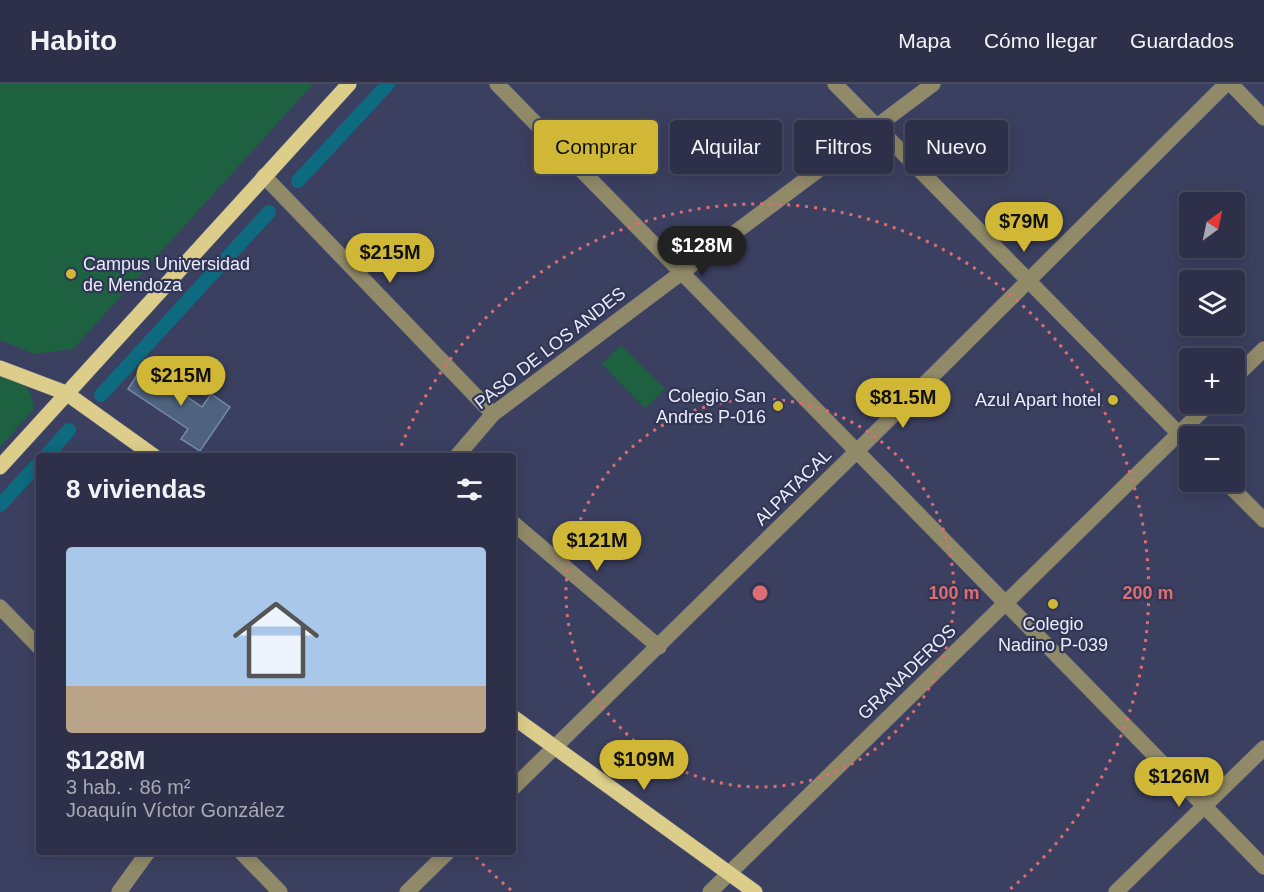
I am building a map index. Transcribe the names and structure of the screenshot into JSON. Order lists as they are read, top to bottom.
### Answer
{
  "streets": {
    "street": ["PASO DE LOS ANDES", "ALPATACAL", "GRANADEROS"]
  },
  "places": [
    "Campus Universidad de Mendoza",
    "Azul Apart hotel",
    "Colegio San Andres P-016",
    "Colegio Nadino P-039"
  ],
  "north": "top right",
  "page": {
    "header": "Habito",
    "nav": ["Mapa", "Cómo llegar", "Guardados"],
    "chip": [
      "Comprar",
      "Alquilar",
      "Filtros",
      "Nuevo"
    ],
    "map_buttons": ["+", "−"],
    "price": [
      "$79M",
      "$128M",
      "$215M",
      "$215M",
      "$81.5M",
      "$121M",
      "$109M",
      "$126M"
    ],
    "heading": "8 viviendas",
    "list": [
      {
        "name": "$128M",
        "note": "3 hab. · 86 m² · Joaquín Víctor González"
      }
    ]
  },
  "rings": ["100 m", "200 m"]
}
